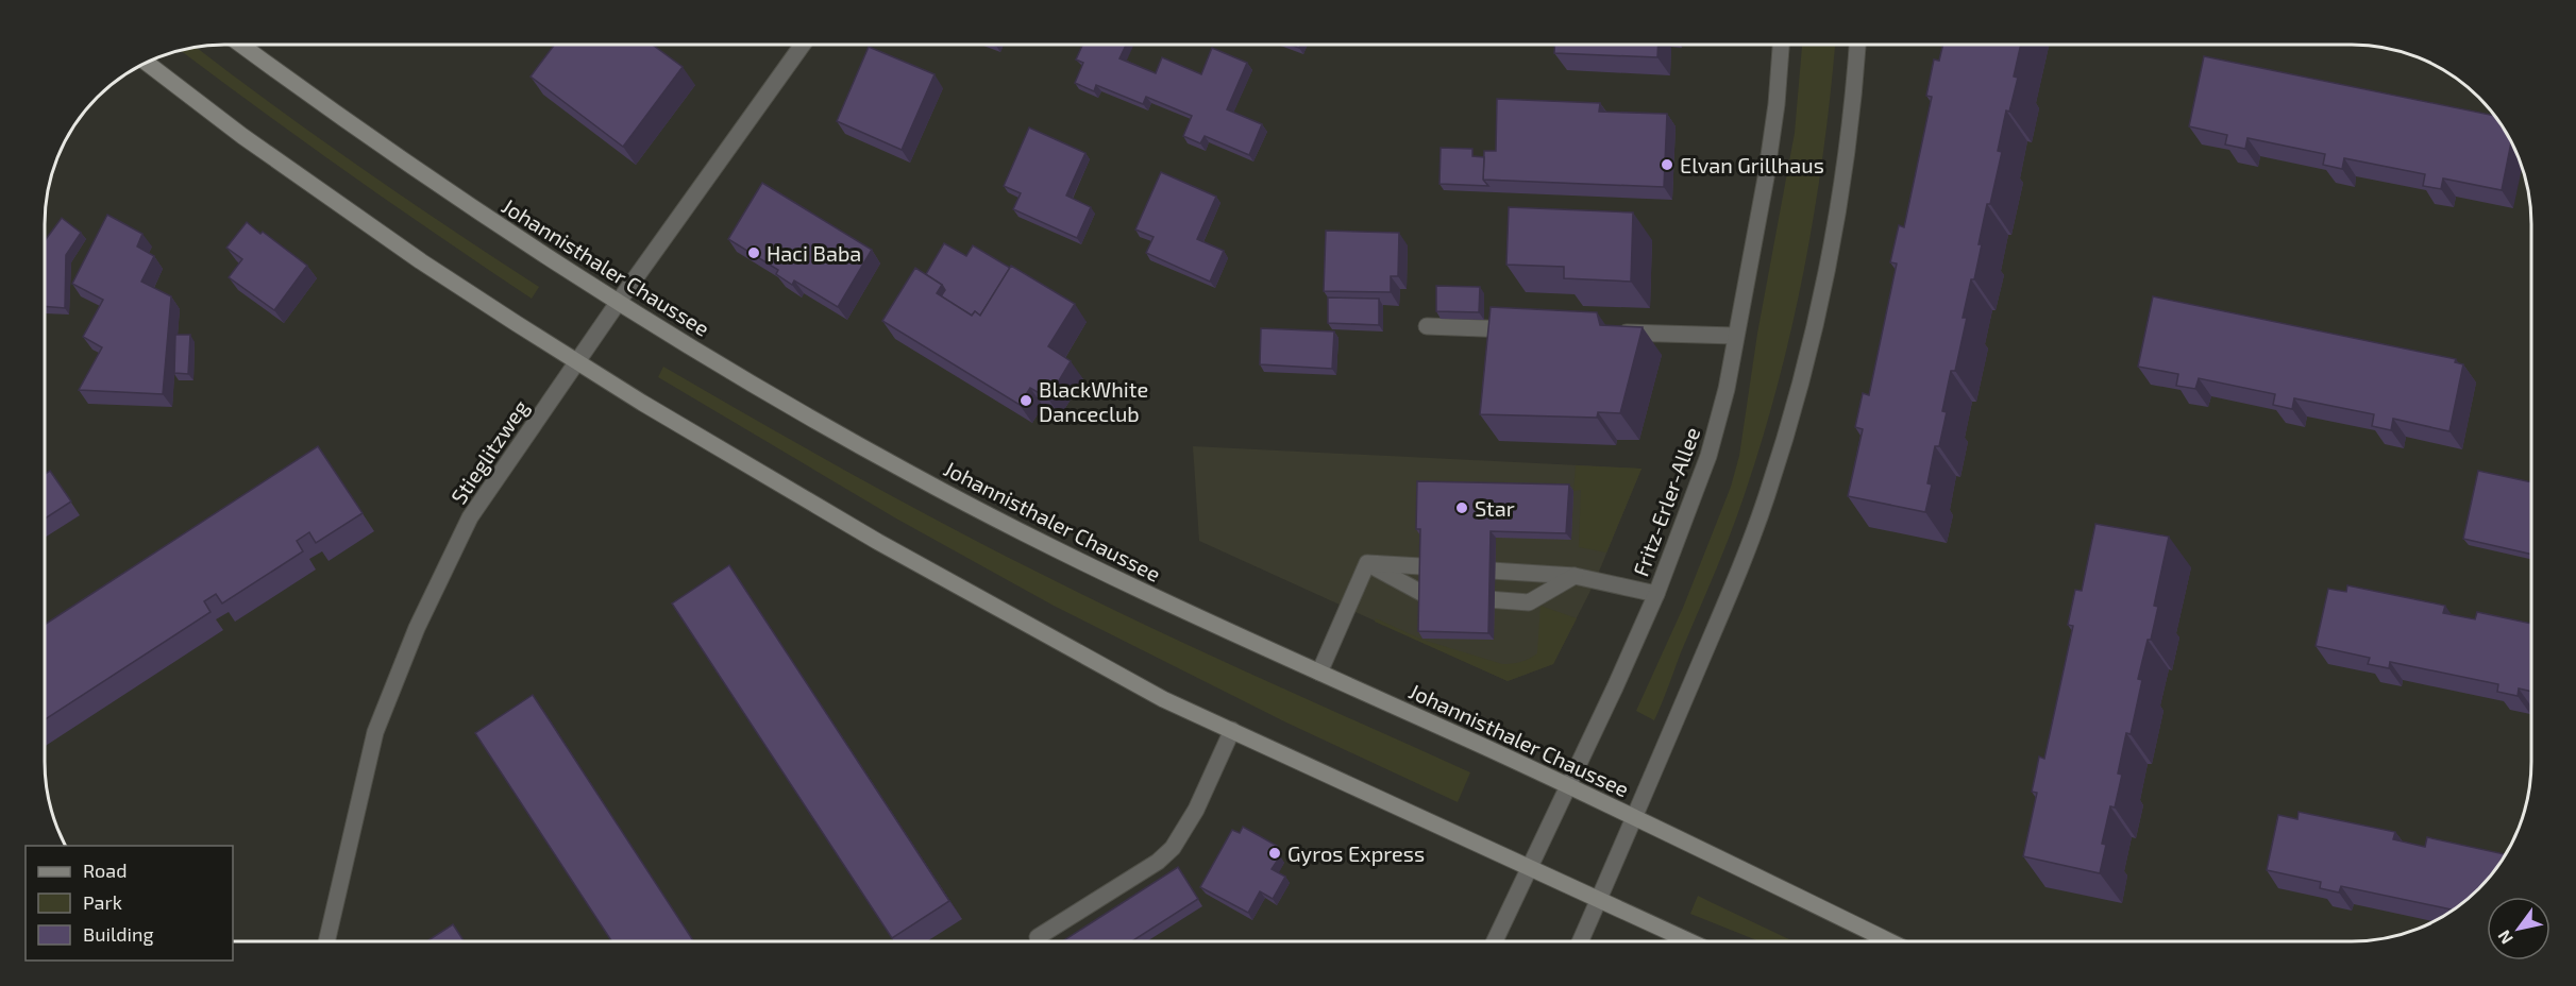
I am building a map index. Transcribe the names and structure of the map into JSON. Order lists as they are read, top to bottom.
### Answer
{
  "streets": {
    "main road": ["Johannisthaler Chaussee"],
    "street": ["Stieglitzweg", "Fritz-Erler-Allee"]
  },
  "crossings": [
    ["Johannisthaler Chaussee", "Stieglitzweg"],
    ["Johannisthaler Chaussee", "Fritz-Erler-Allee"]
  ],
  "places": [
    "Elvan Grillhaus",
    "Haci Baba",
    "BlackWhite Danceclub",
    "Star",
    "Gyros Express"
  ],
  "legend": ["Road", "Park", "Building"],
  "north": "bottom left"
}
